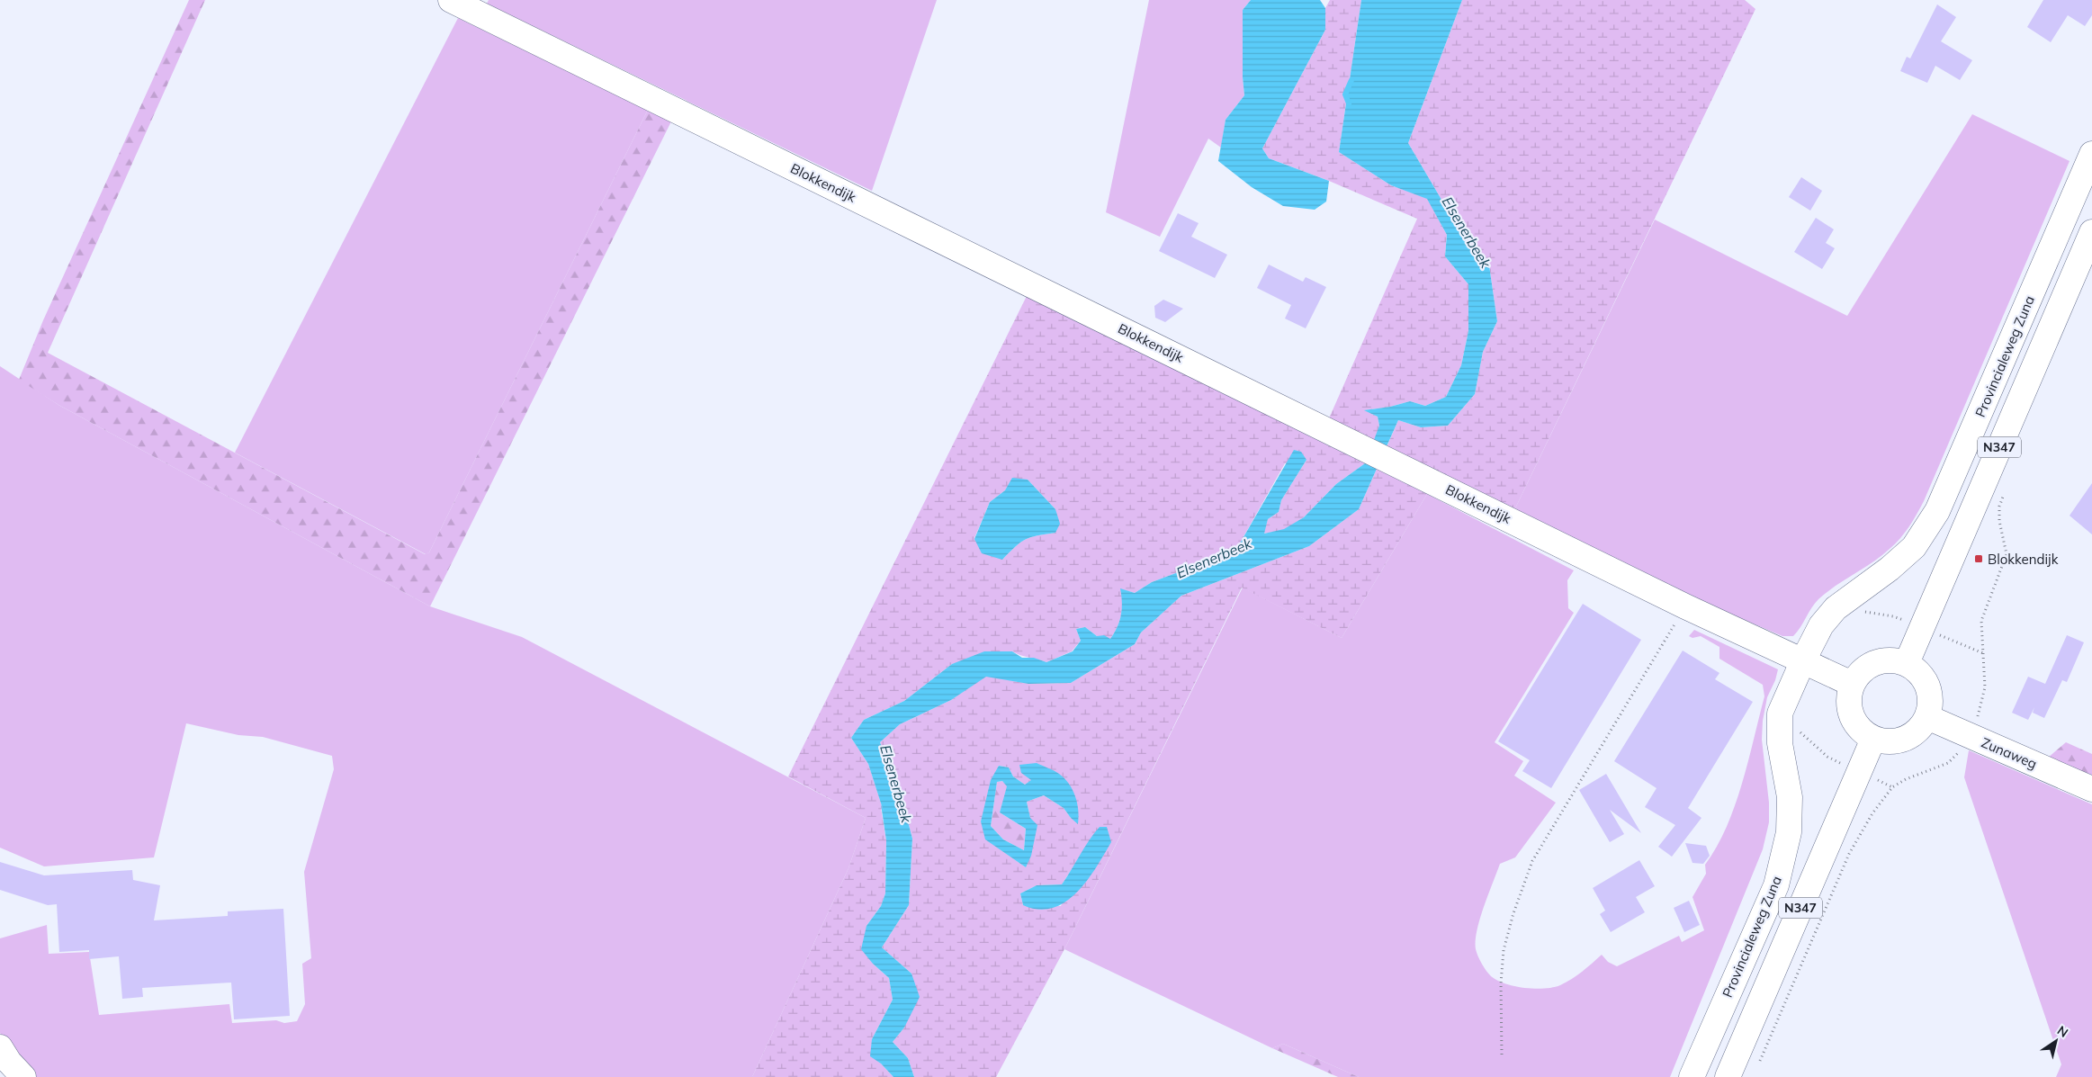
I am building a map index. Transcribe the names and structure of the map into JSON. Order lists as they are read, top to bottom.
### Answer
{
  "streets": {
    "street": [
      "Blokkendijk",
      "Provincialeweg Zuna",
      "N347",
      "Zunaweg"
    ]
  },
  "crossings": [
    ["Blokkendijk", "Provincialeweg Zuna"],
    ["Blokkendijk", "N347"],
    ["Blokkendijk", "Zunaweg"],
    ["N347", "Zunaweg"]
  ],
  "water": ["Elsenerbeek"],
  "places": {
    "transit": ["Blokkendijk"]
  },
  "north": "top right"
}
